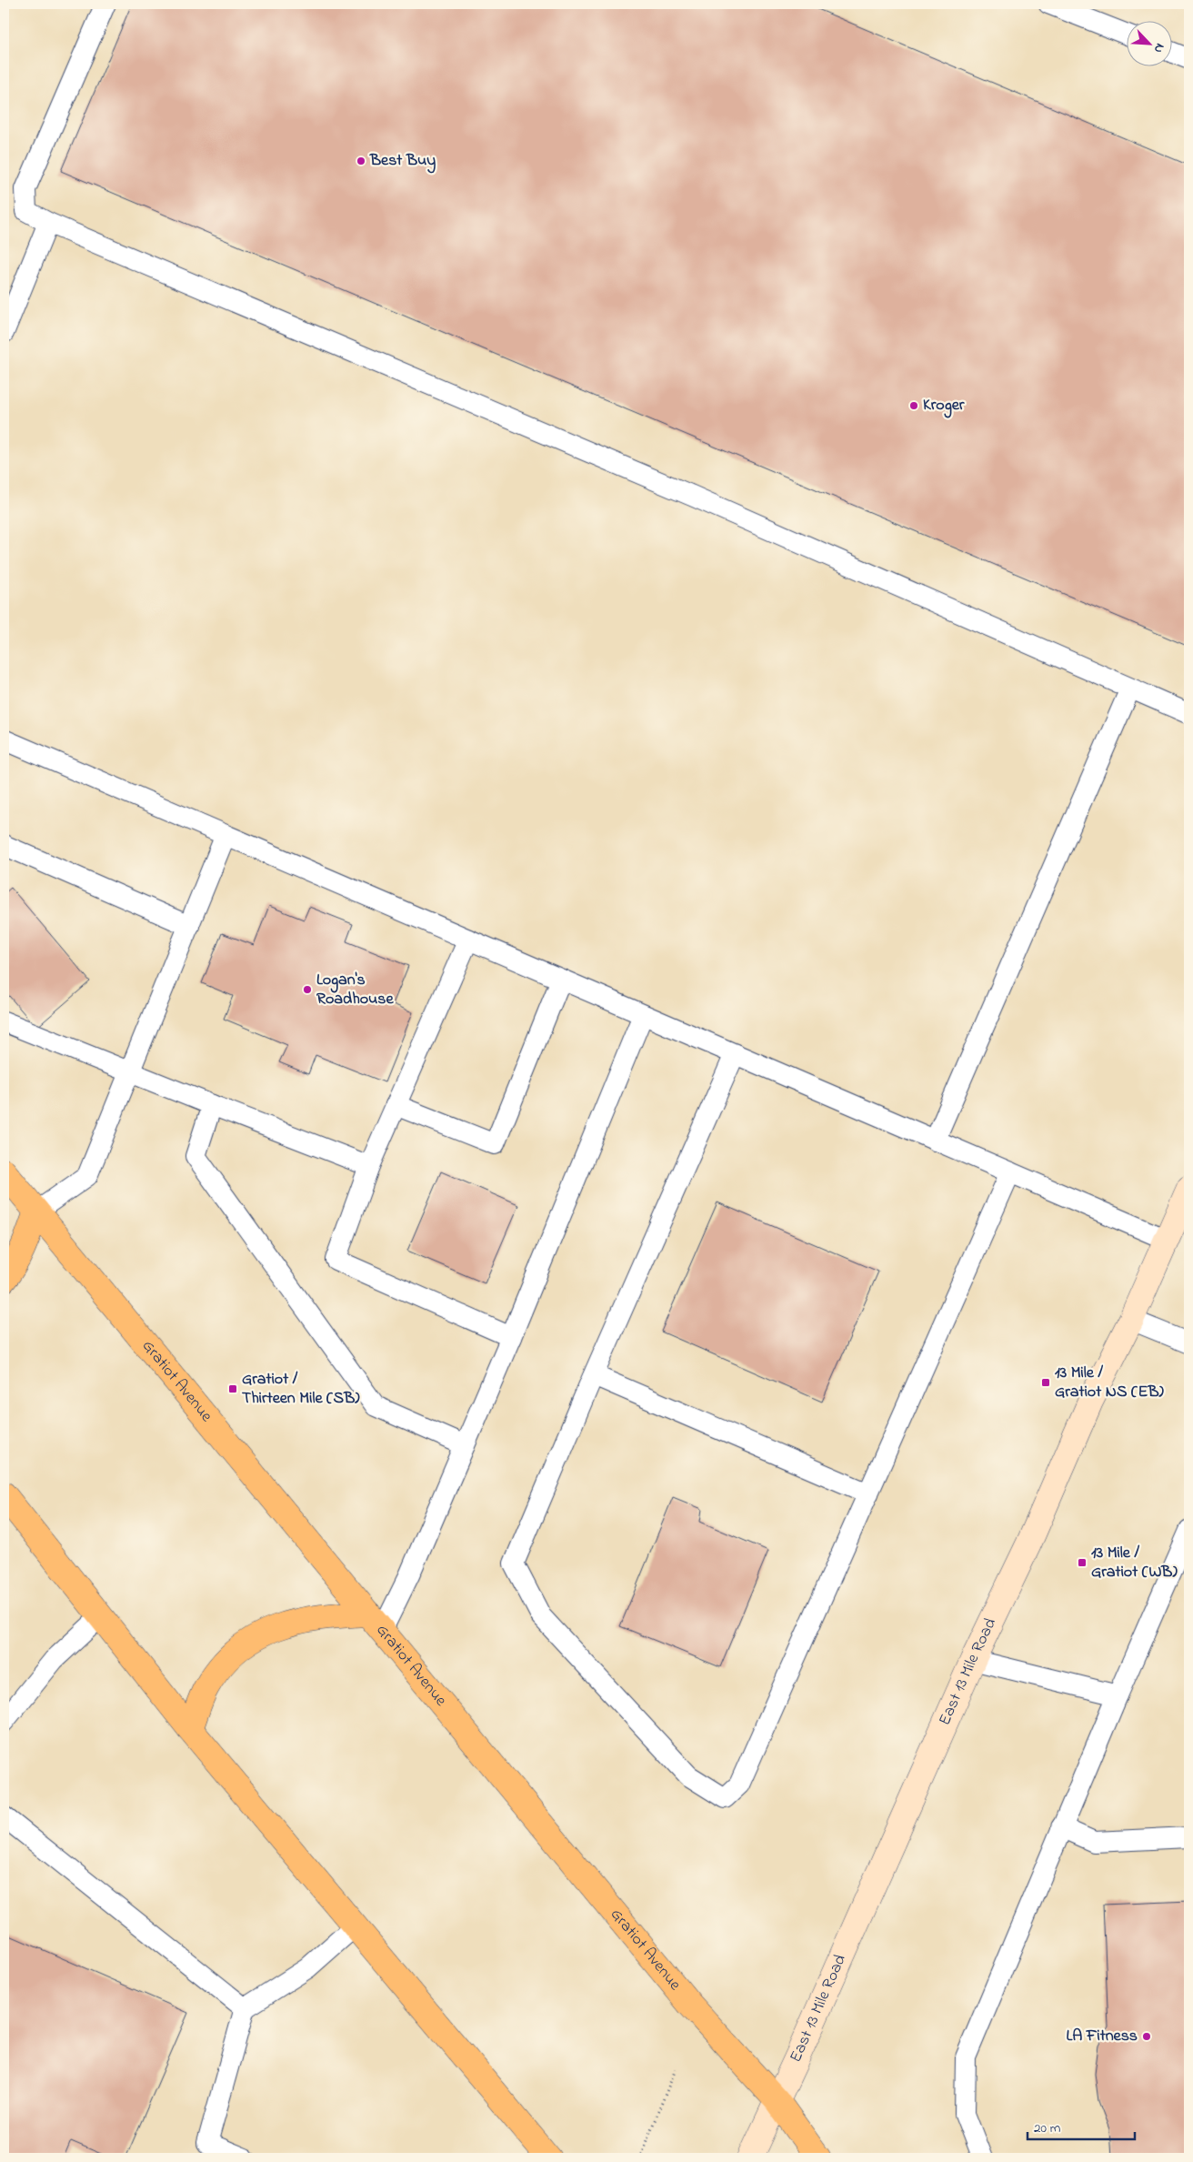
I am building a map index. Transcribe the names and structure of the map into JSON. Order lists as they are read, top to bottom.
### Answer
{
  "streets": {
    "main road": ["Gratiot Avenue", "East 13 Mile Road"]
  },
  "crossings": [
    ["Gratiot Avenue", "East 13 Mile Road"]
  ],
  "places": {
    "other": [
      "Best Buy",
      "Kroger",
      "Logan's Roadhouse",
      "LA Fitness"
    ],
    "transit": ["13 Mile / Gratiot NS (EB)", "Gratiot / Thirteen Mile (SB)", "13 Mile / Gratiot (WB)"]
  },
  "scale_bar": "20 m",
  "north": "bottom right"
}
